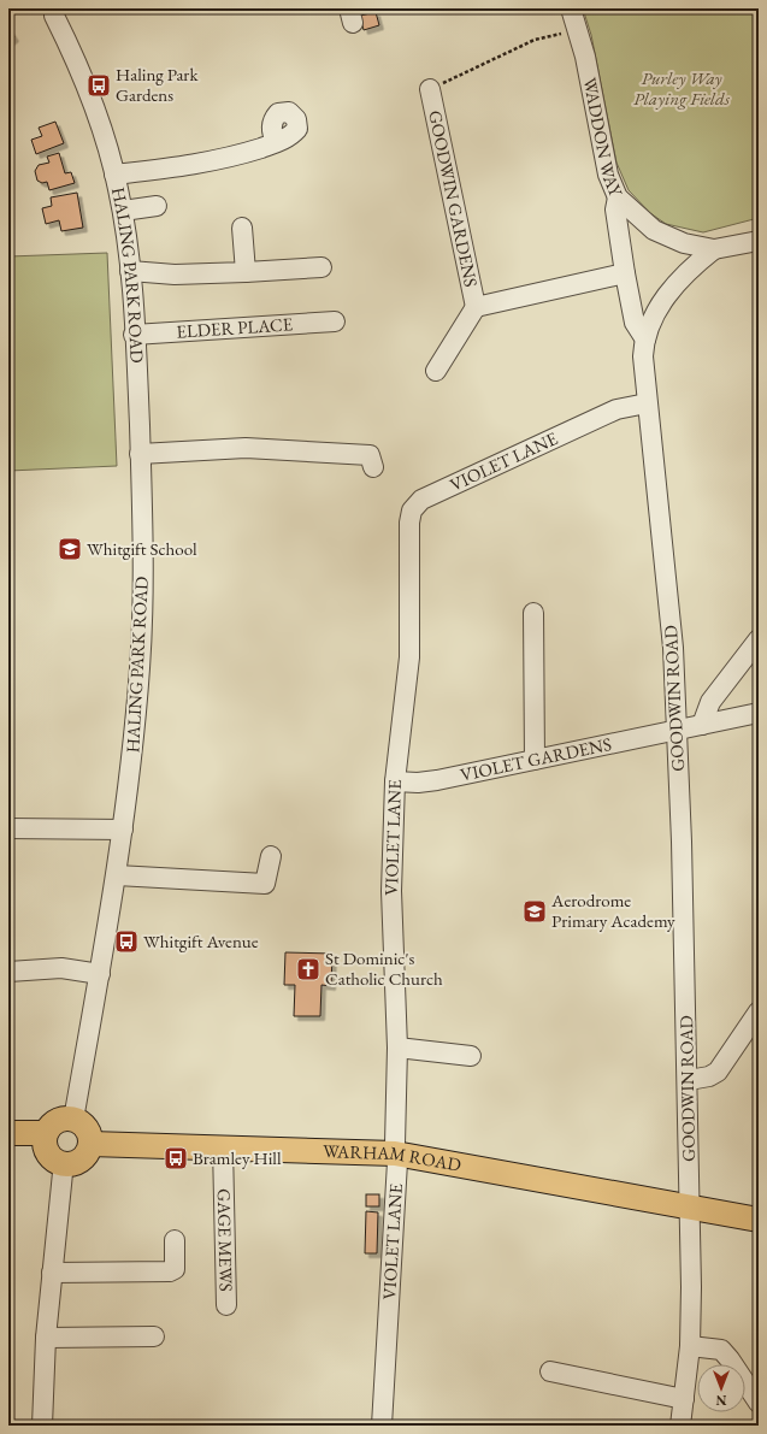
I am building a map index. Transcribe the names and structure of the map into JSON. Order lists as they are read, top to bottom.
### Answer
{
  "streets": {
    "main road": ["WARHAM ROAD"],
    "street": [
      "WADDON WAY",
      "GOODWIN GARDENS",
      "HALING PARK ROAD",
      "ELDER PLACE",
      "VIOLET LANE",
      "GOODWIN ROAD",
      "VIOLET GARDENS",
      "GAGE MEWS"
    ]
  },
  "crossings": [
    ["WADDON WAY", "GOODWIN ROAD"],
    ["HALING PARK ROAD", "ELDER PLACE"],
    ["HALING PARK ROAD", "WARHAM ROAD"],
    ["VIOLET LANE", "GOODWIN ROAD"],
    ["VIOLET LANE", "VIOLET GARDENS"],
    ["VIOLET LANE", "WARHAM ROAD"],
    ["GOODWIN ROAD", "VIOLET GARDENS"],
    ["GOODWIN ROAD", "WARHAM ROAD"],
    ["WARHAM ROAD", "GAGE MEWS"]
  ],
  "parks": ["Purley Way Playing Fields"],
  "places": {
    "bus stop": ["Haling Park Gardens", "Whitgift Avenue", "Bramley Hill"],
    "school or university": ["Whitgift School", "Aerodrome Primary Academy"],
    "church": ["St Dominic's Catholic Church"]
  },
  "north": "bottom"
}
